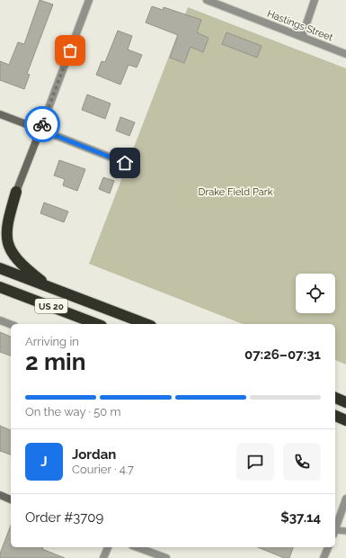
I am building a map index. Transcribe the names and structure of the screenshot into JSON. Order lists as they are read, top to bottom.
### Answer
{
  "streets": {
    "highway": ["US 20"],
    "street": ["Hastings Street"]
  },
  "parks": ["Drake Field Park"],
  "page": {
    "heading": ["2 min", "Arriving in", "07:26–07:31"],
    "panel": [
      "Jordan",
      "Courier · 4.7",
      "Order #3709",
      "$37.14"
    ],
    "bar": "On the way · 50 m",
    "round": "J"
  }
}
